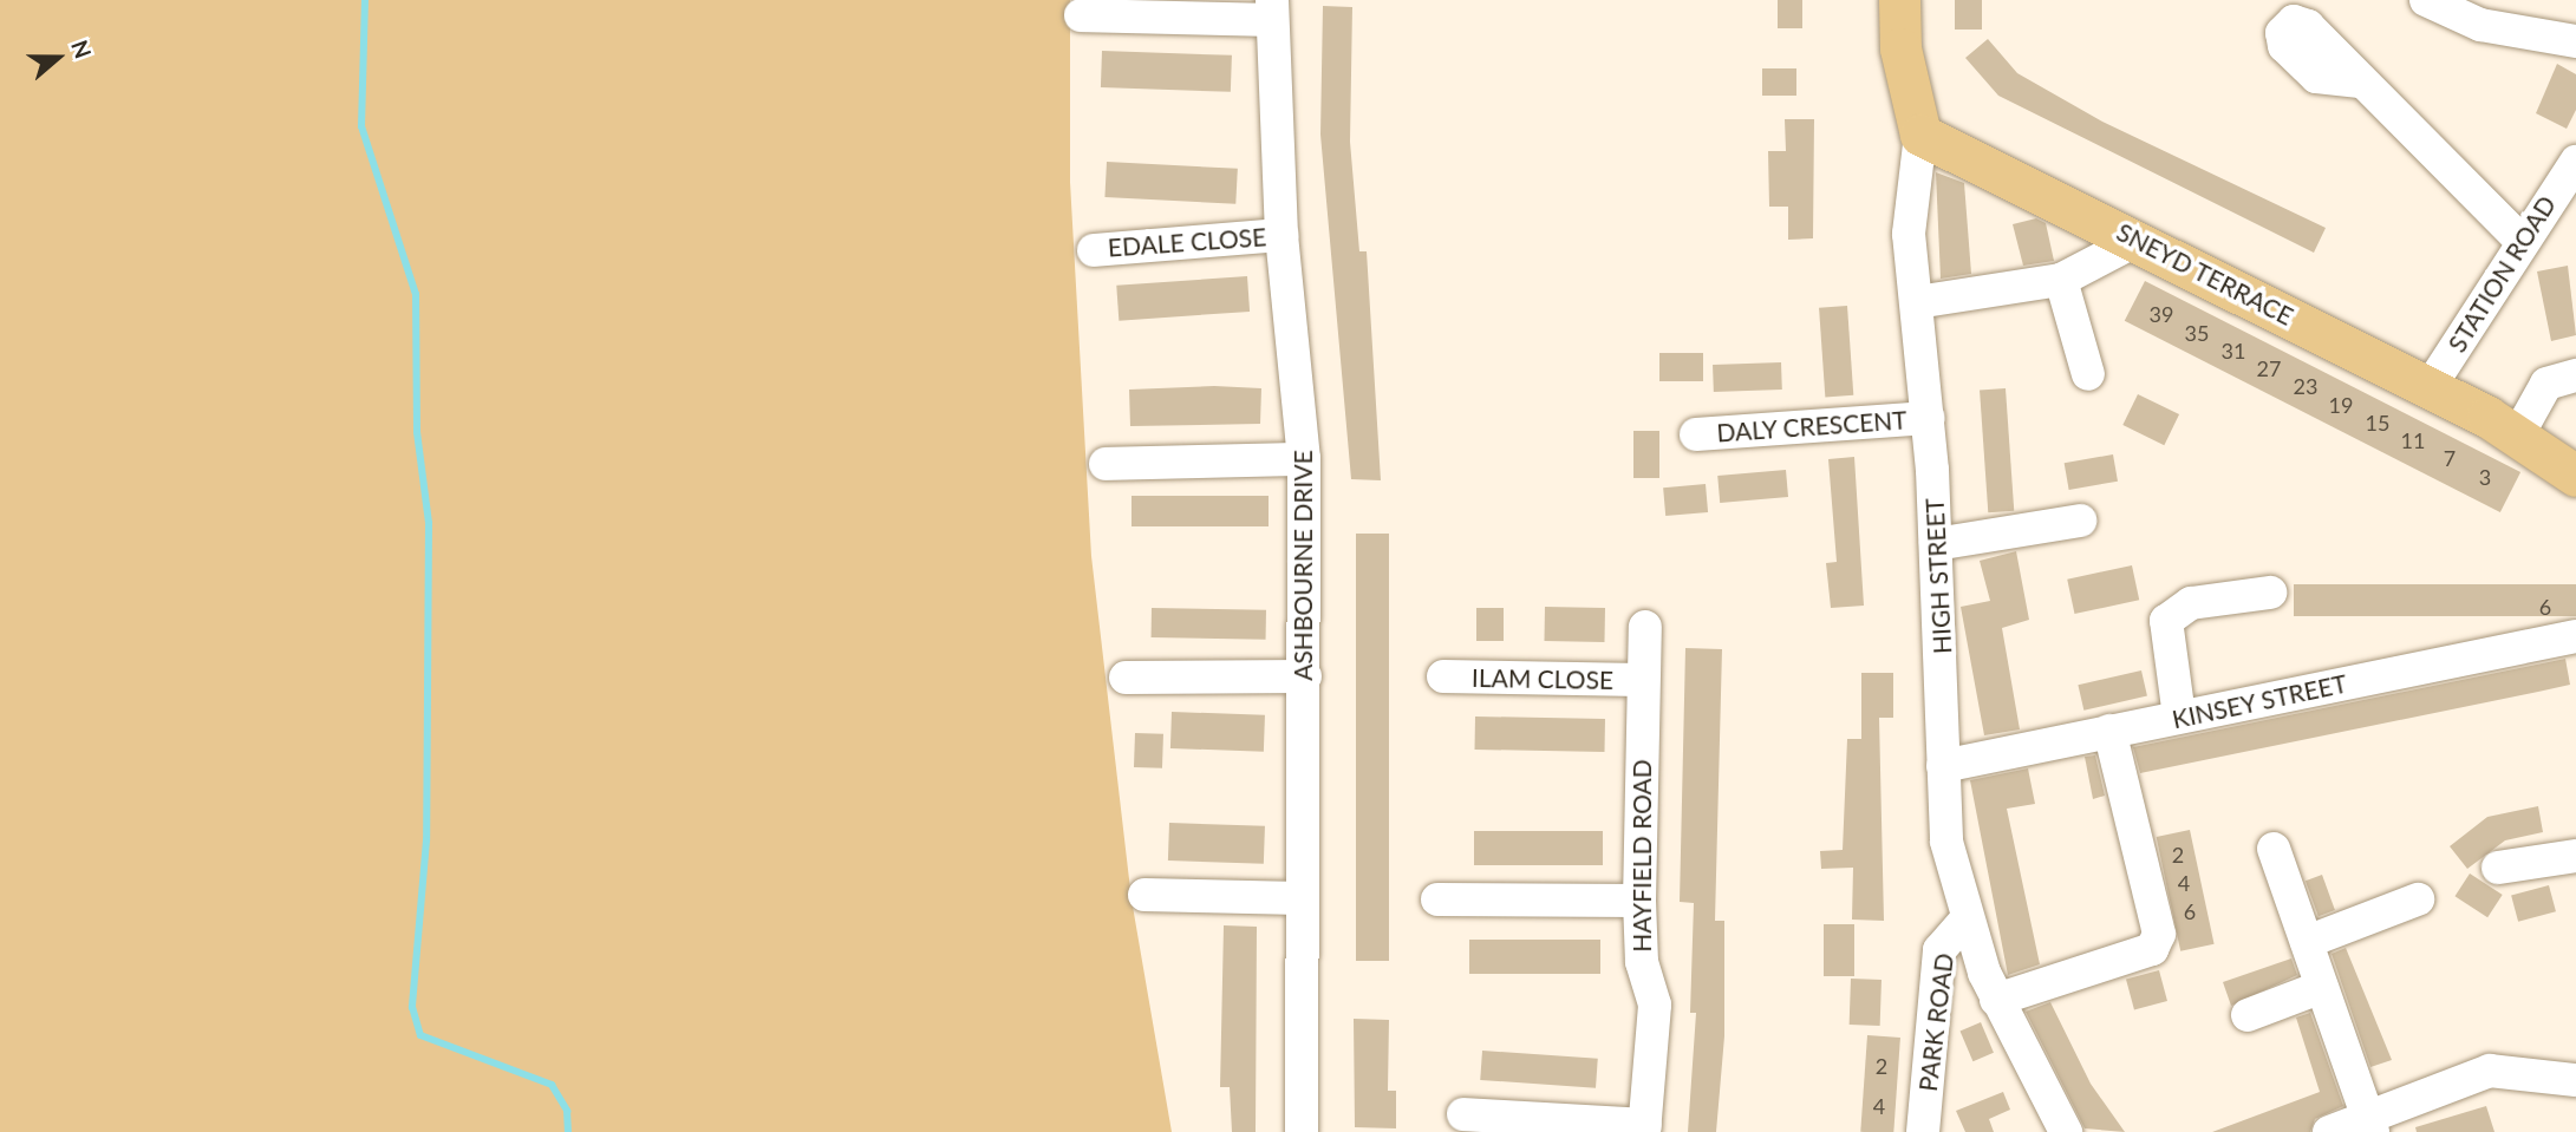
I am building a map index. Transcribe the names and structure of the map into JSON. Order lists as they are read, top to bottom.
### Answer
{
  "streets": {
    "main road": ["SNEYD TERRACE", "HIGH STREET"],
    "street": [
      "EDALE CLOSE",
      "STATION ROAD",
      "DALY CRESCENT",
      "ASHBOURNE DRIVE",
      "ILAM CLOSE",
      "KINSEY STREET",
      "HAYFIELD ROAD",
      "PARK ROAD"
    ]
  },
  "crossings": [
    ["EDALE CLOSE", "ASHBOURNE DRIVE"],
    ["SNEYD TERRACE", "STATION ROAD"],
    ["SNEYD TERRACE", "HIGH STREET"],
    ["DALY CRESCENT", "HIGH STREET"],
    ["HIGH STREET", "KINSEY STREET"],
    ["HIGH STREET", "PARK ROAD"],
    ["ILAM CLOSE", "HAYFIELD ROAD"]
  ],
  "house_numbers": [
    "39",
    "35",
    "31",
    "27",
    "23",
    "19",
    "15",
    "11",
    "7",
    "3",
    "6",
    "2",
    "4",
    "6",
    "2",
    "4"
  ],
  "north": "right"
}
